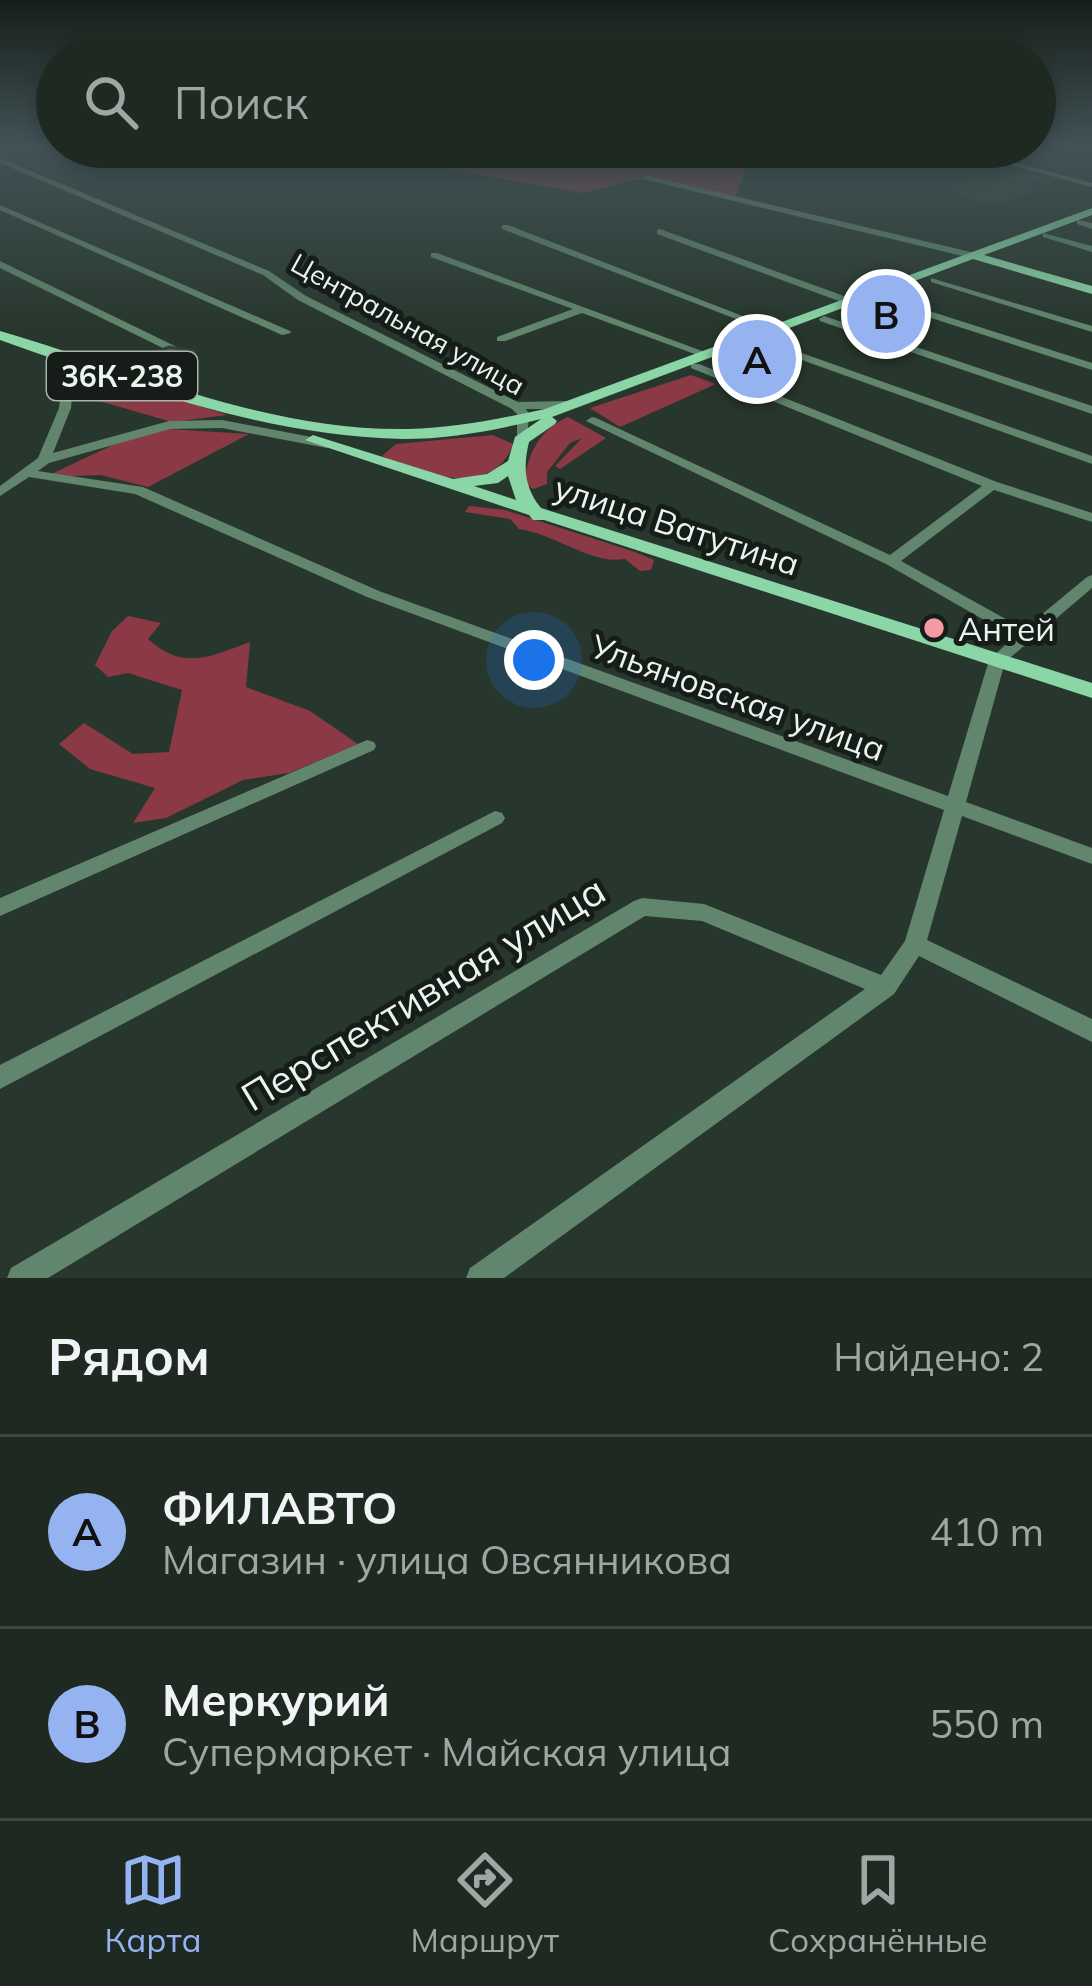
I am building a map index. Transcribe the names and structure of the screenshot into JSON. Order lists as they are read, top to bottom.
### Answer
{
  "streets": {
    "main road": ["36К-238", "улица Ватутина"],
    "street": ["Центральная улица", "Ульяновская улица", "Перспективная улица"]
  },
  "crossings": [
    ["Центральная улица", "36К-238"],
    ["36К-238", "улица Ватутина"]
  ],
  "places": ["Антей"],
  "page": {
    "search": "Поиск",
    "pins": ["B", "A"],
    "heading": ["Рядом", "Найдено: 2"],
    "list": [
      {
        "mark": "A",
        "name": "ФИЛАВТО",
        "note": "Магазин · улица Овсянникова",
        "value": "410 m"
      },
      {
        "mark": "B",
        "name": "Меркурий",
        "note": "Супермаркет · Майская улица",
        "value": "550 m"
      }
    ],
    "nav": ["Карта", "Маршрут", "Сохранённые"]
  }
}
